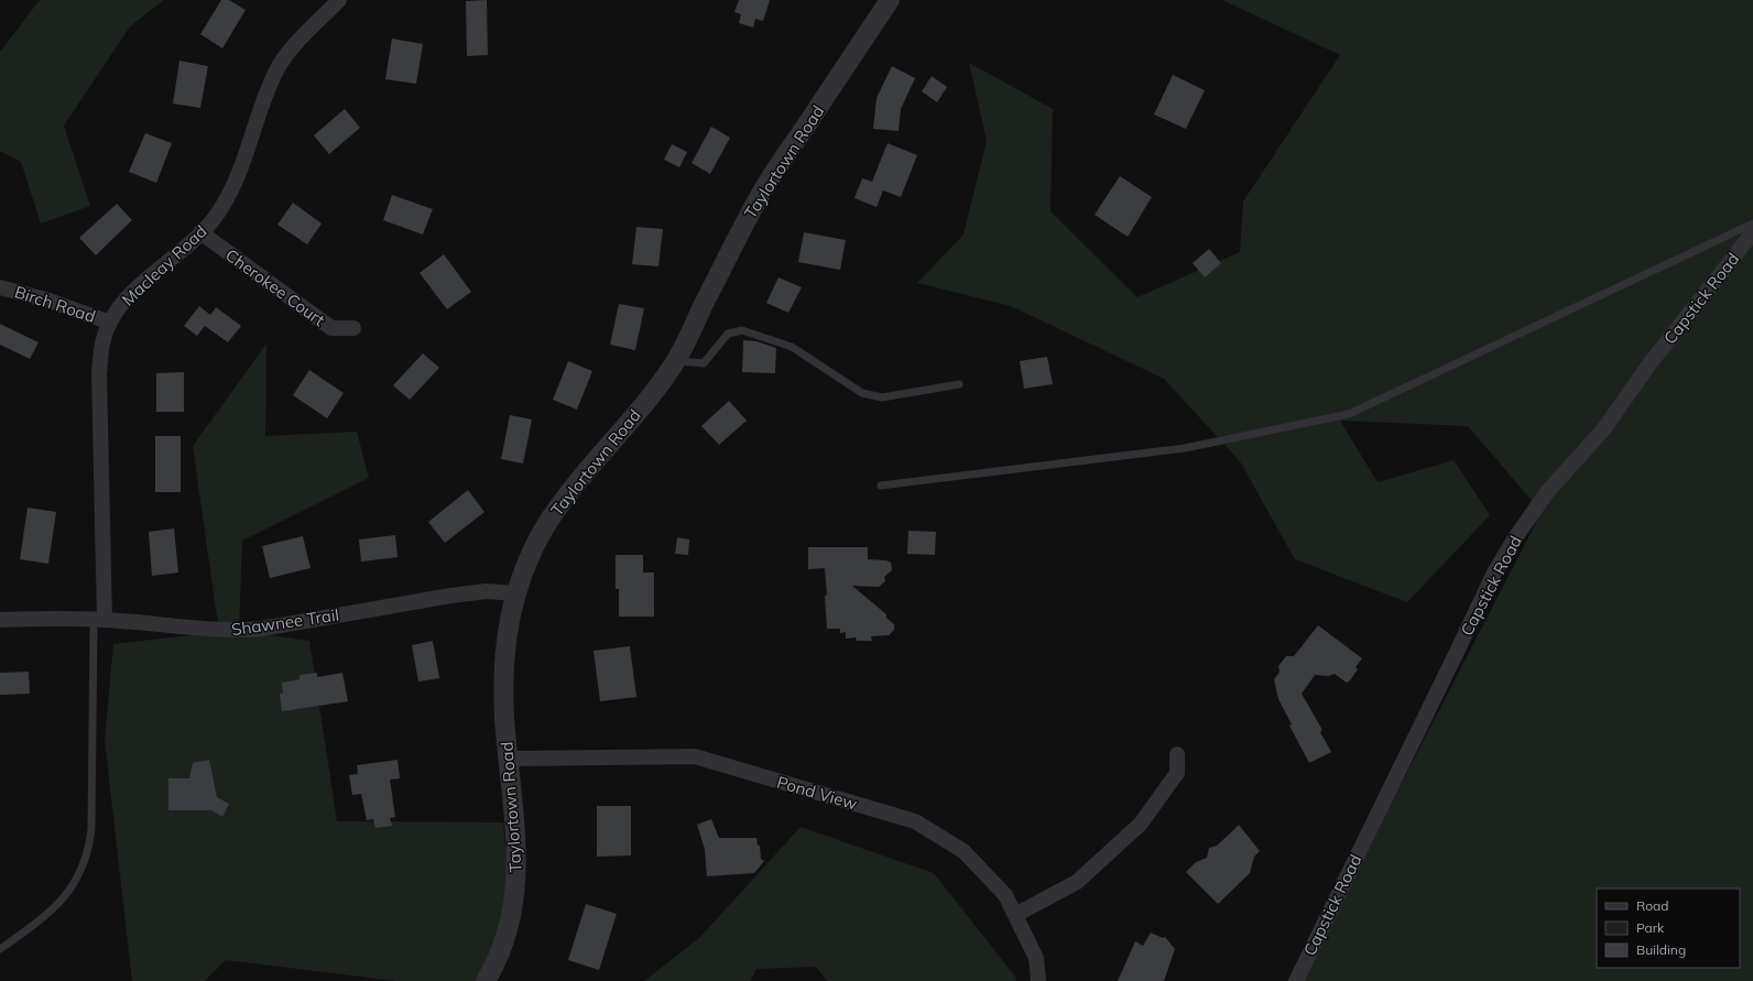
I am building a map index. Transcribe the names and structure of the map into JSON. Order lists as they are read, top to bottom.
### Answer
{
  "streets": {
    "street": [
      "Taylortown Road",
      "Macleay Road",
      "Cherokee Court",
      "Capstick Road",
      "Birch Road",
      "Shawnee Trail",
      "Pond View"
    ]
  },
  "crossings": [
    ["Taylortown Road", "Shawnee Trail"],
    ["Taylortown Road", "Pond View"],
    ["Macleay Road", "Cherokee Court"],
    ["Macleay Road", "Birch Road"],
    ["Macleay Road", "Shawnee Trail"]
  ],
  "legend": ["Road", "Park", "Building"]
}
